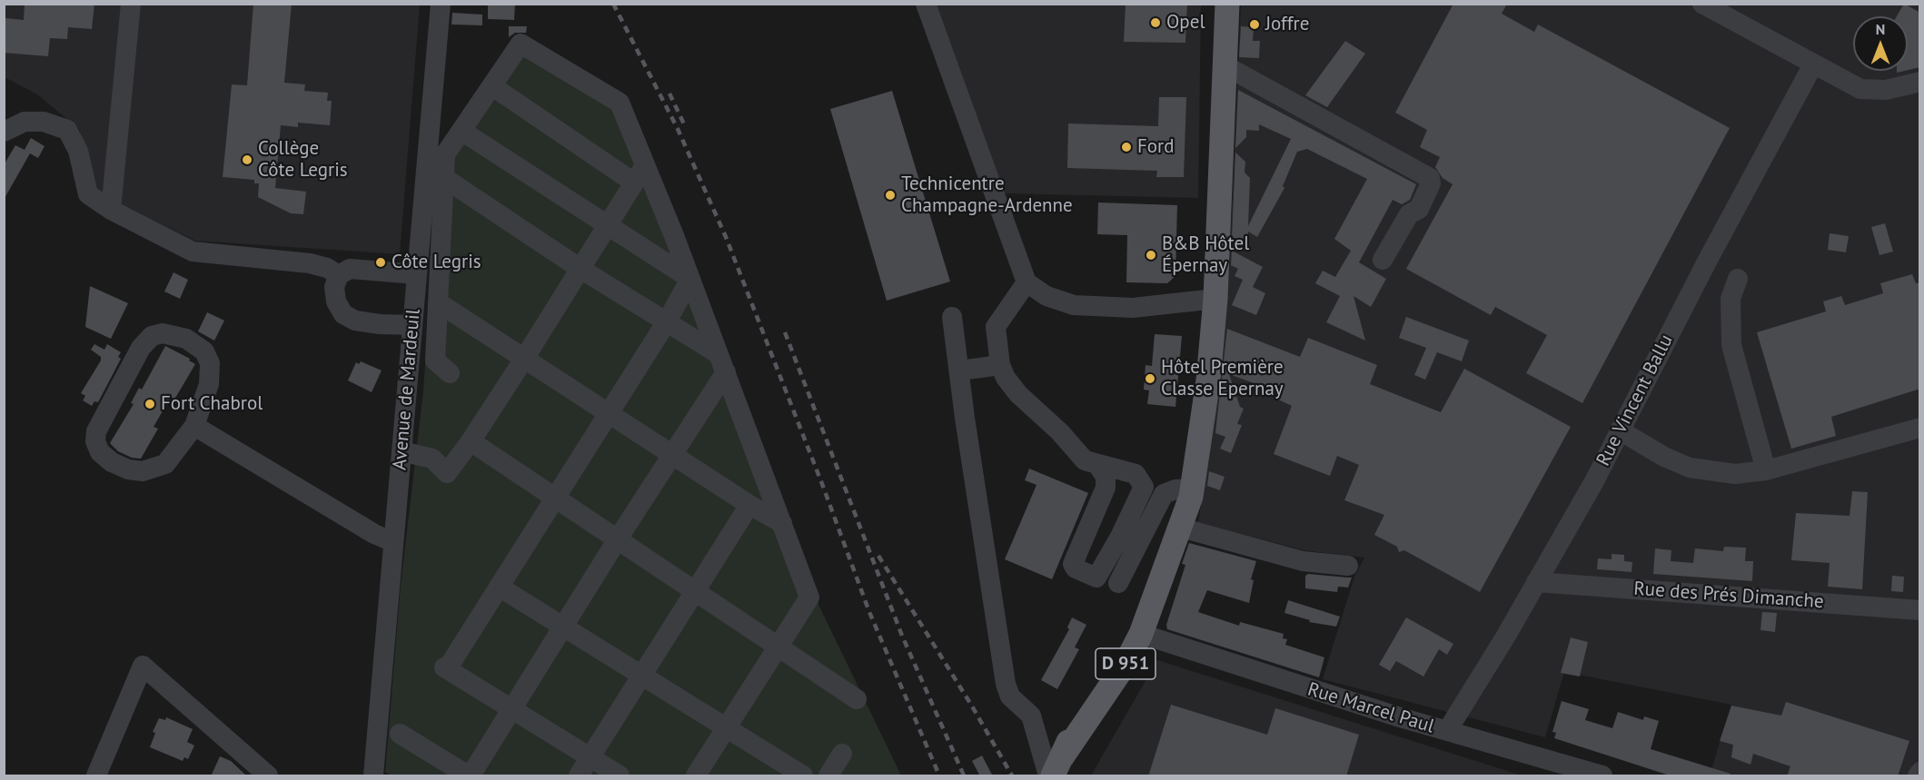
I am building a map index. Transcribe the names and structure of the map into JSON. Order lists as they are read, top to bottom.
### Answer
{
  "streets": {
    "main road": ["D 951"],
    "street": [
      "Avenue de Mardeuil",
      "Rue Vincent Ballu",
      "Rue des Prés Dimanche",
      "Rue Marcel Paul"
    ]
  },
  "crossings": [
    ["Rue Vincent Ballu", "Rue des Prés Dimanche"],
    ["Rue Vincent Ballu", "Rue Marcel Paul"],
    ["D 951", "Rue Marcel Paul"]
  ],
  "places": [
    "Opel",
    "Joffre",
    "Ford",
    "Collège Côte Legris",
    "Technicentre Champagne-Ardenne",
    "B&B Hôtel Épernay",
    "Côte Legris",
    "Hôtel Première Classe Epernay",
    "Fort Chabrol"
  ],
  "north": "top"
}
